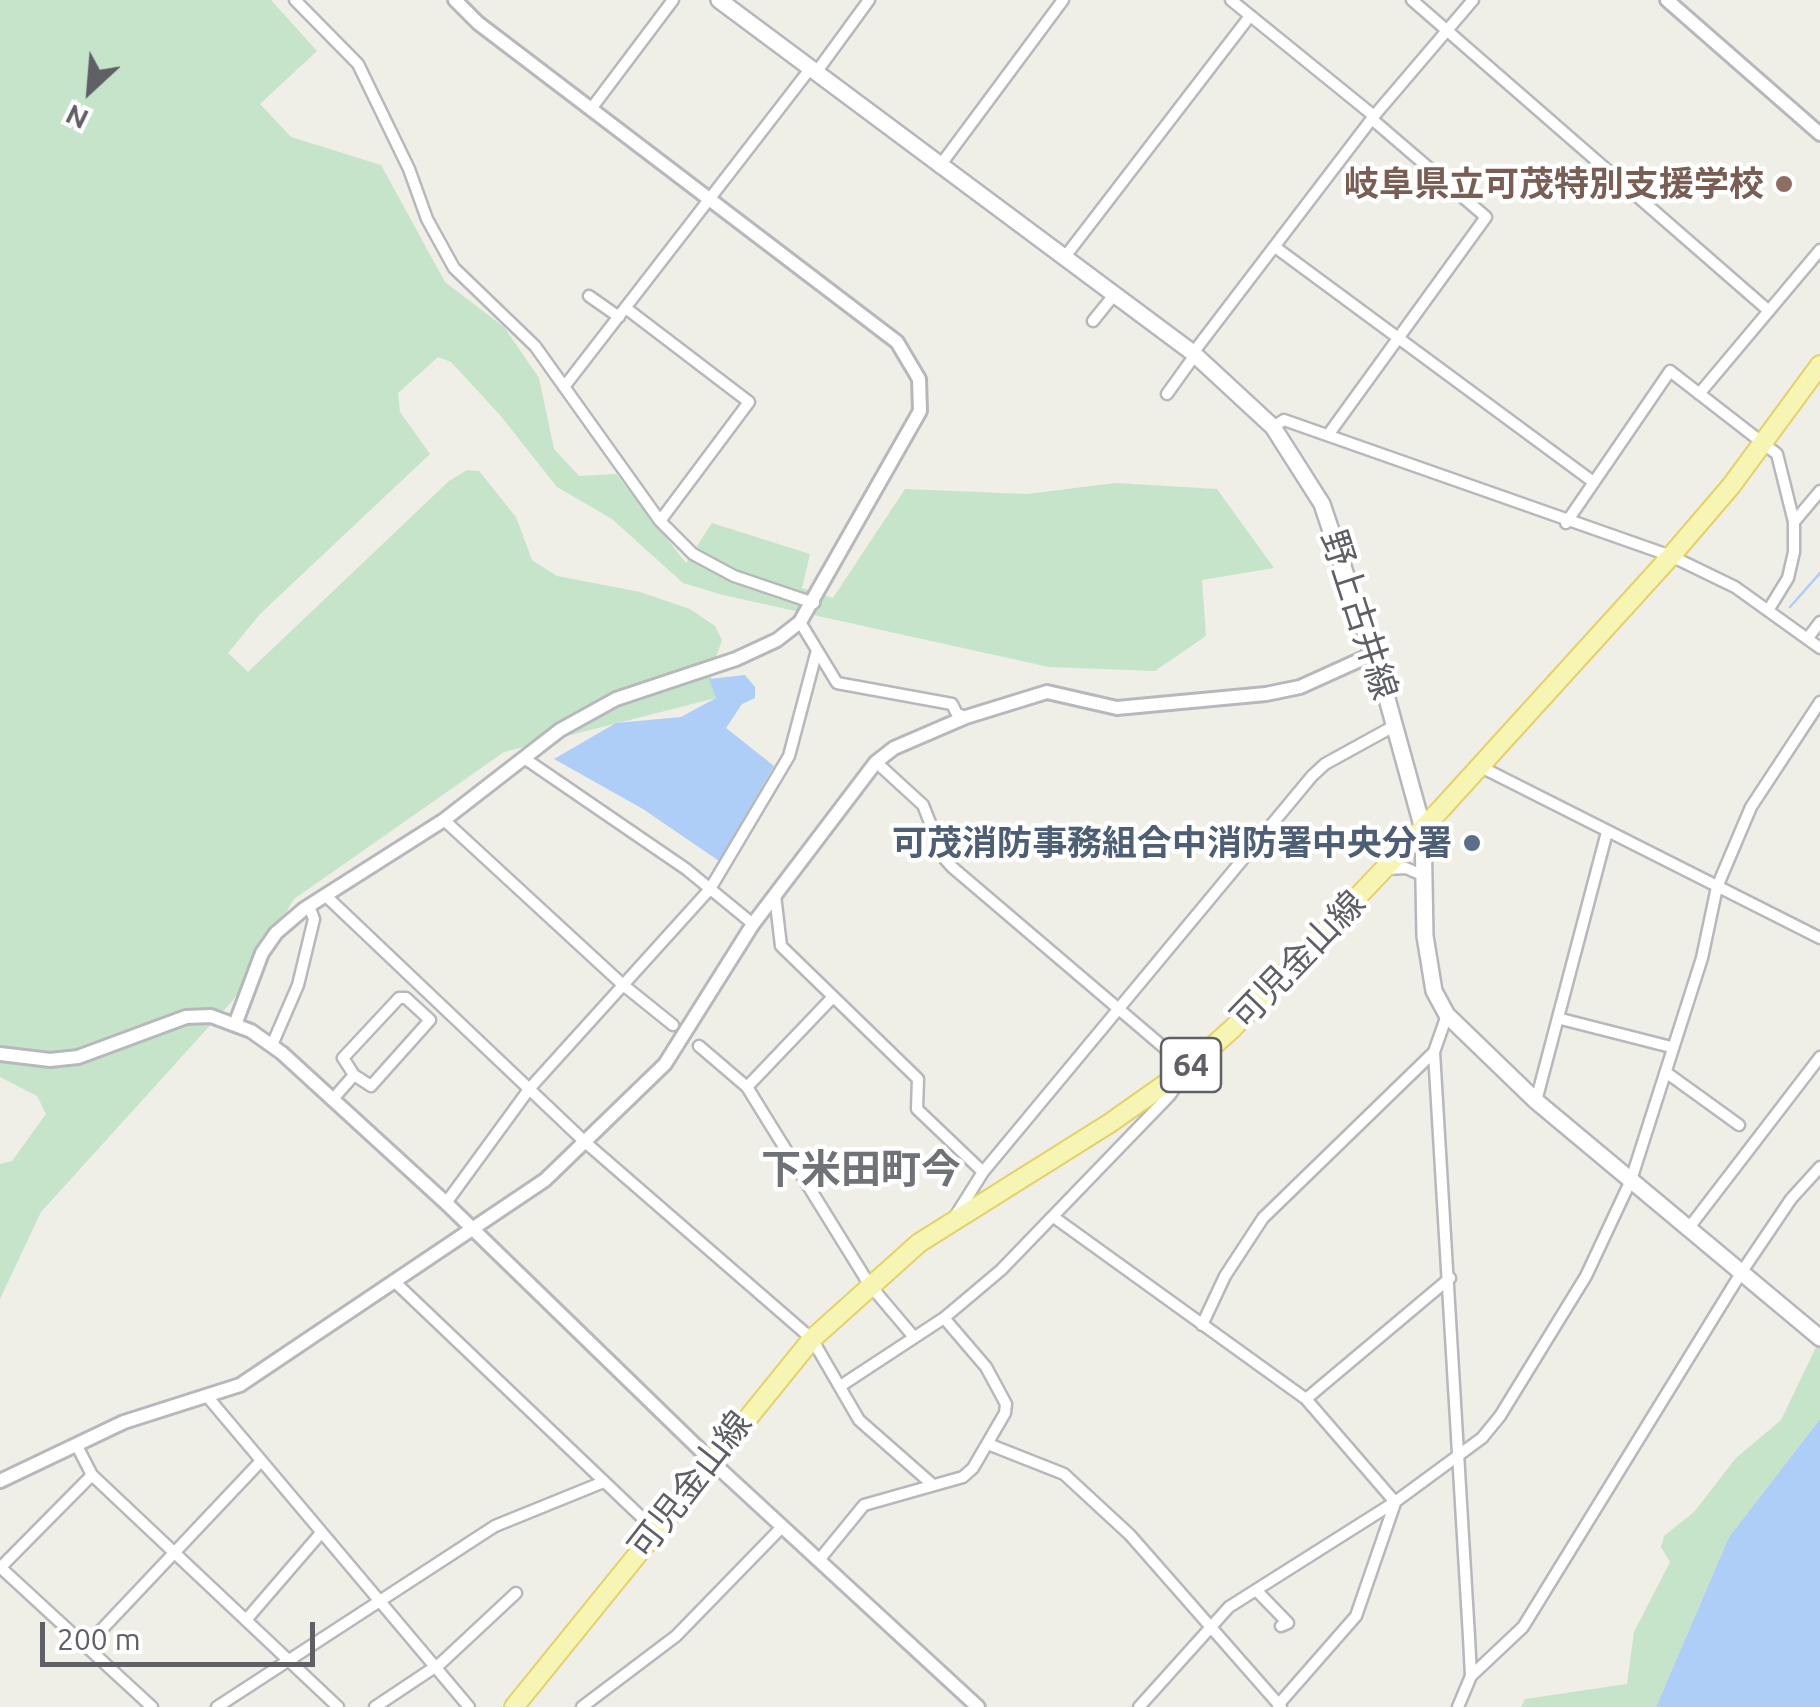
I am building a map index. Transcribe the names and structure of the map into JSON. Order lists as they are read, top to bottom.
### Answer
{
  "streets": {
    "main road": ["野上古井線", "可児金山線", "64"]
  },
  "crossings": [
    ["野上古井線", "可児金山線"]
  ],
  "districts": ["下米田町今"],
  "places": ["岐阜県立可茂特別支援学校", "可茂消防事務組合中消防署中央分署"],
  "scale_bar": "200 m",
  "north": "bottom left"
}
